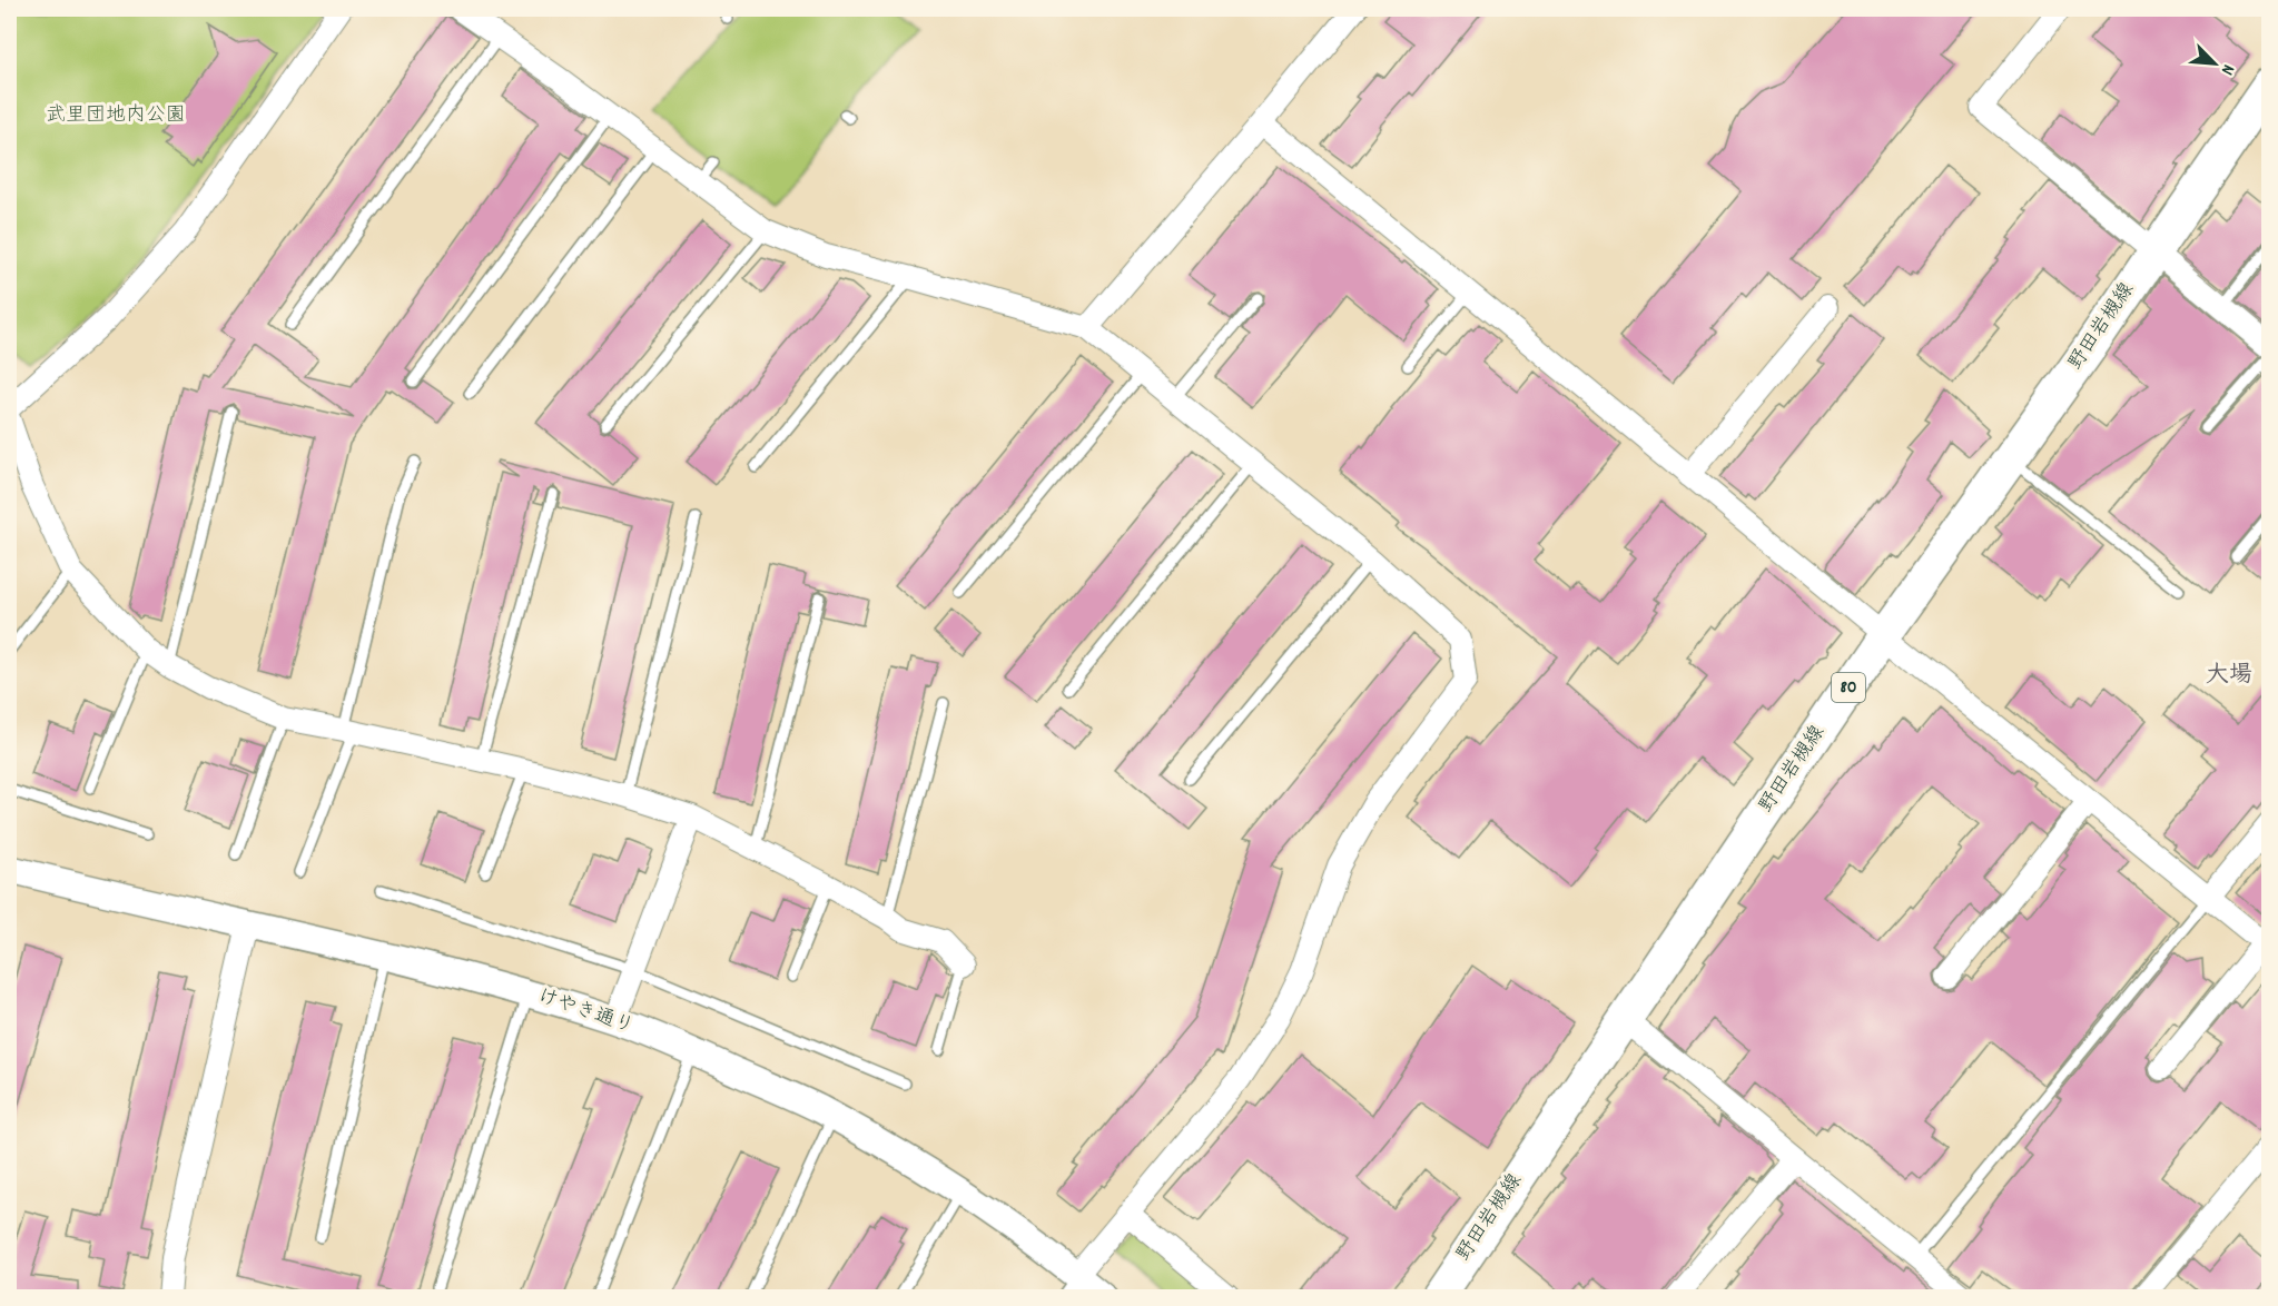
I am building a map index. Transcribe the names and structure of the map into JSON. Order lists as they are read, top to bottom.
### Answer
{
  "streets": {
    "main road": ["野田岩槻線", "80"],
    "street": ["けやき通り"]
  },
  "districts": ["大場"],
  "parks": ["武里団地内公園"],
  "north": "bottom right"
}
